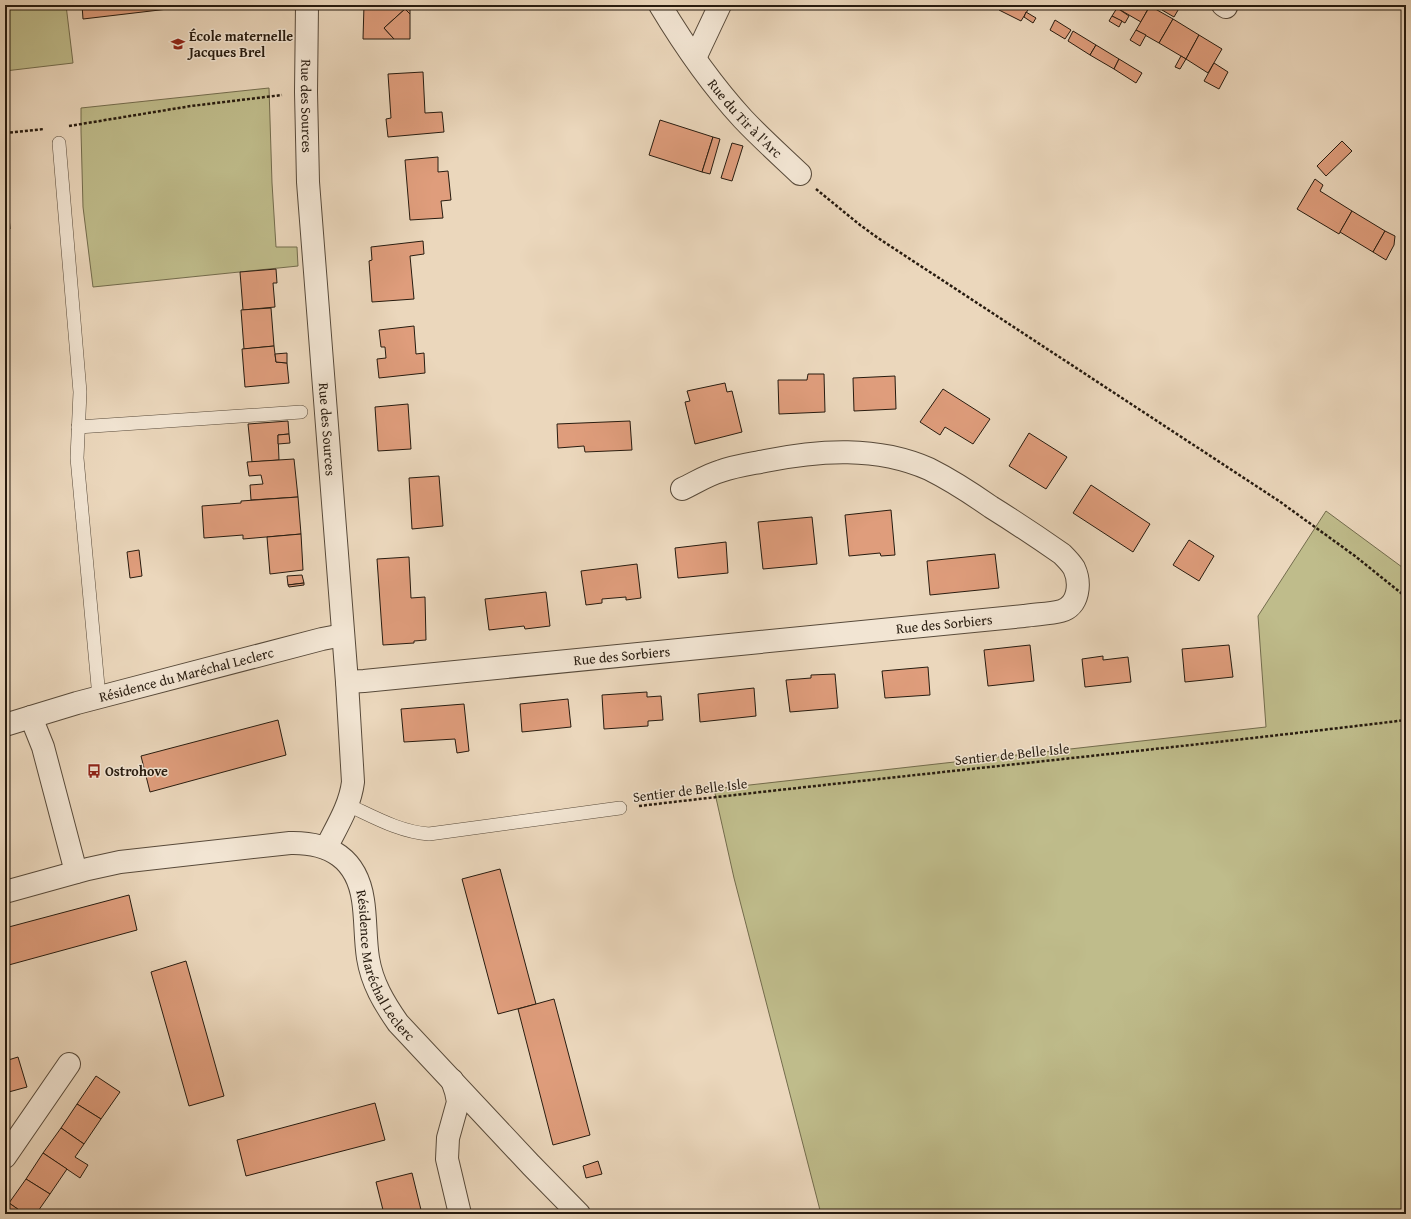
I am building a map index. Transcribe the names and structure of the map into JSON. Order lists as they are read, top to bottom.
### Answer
{
  "streets": {
    "street": [
      "Rue des Sources",
      "Rue du Tir à l'Arc",
      "Rue des Sorbiers",
      "Résidence du Maréchal Leclerc",
      "Résidence Maréchal Leclerc"
    ],
    "path": ["Sentier de Belle Isle"]
  },
  "crossings": [
    ["Rue des Sources", "Rue des Sorbiers"],
    ["Rue des Sources", "Résidence du Maréchal Leclerc"],
    ["Rue des Sources", "Résidence Maréchal Leclerc"]
  ],
  "places": {
    "school or university": ["École maternelle Jacques Brel"],
    "bus stop": ["Ostrohove"]
  }
}
